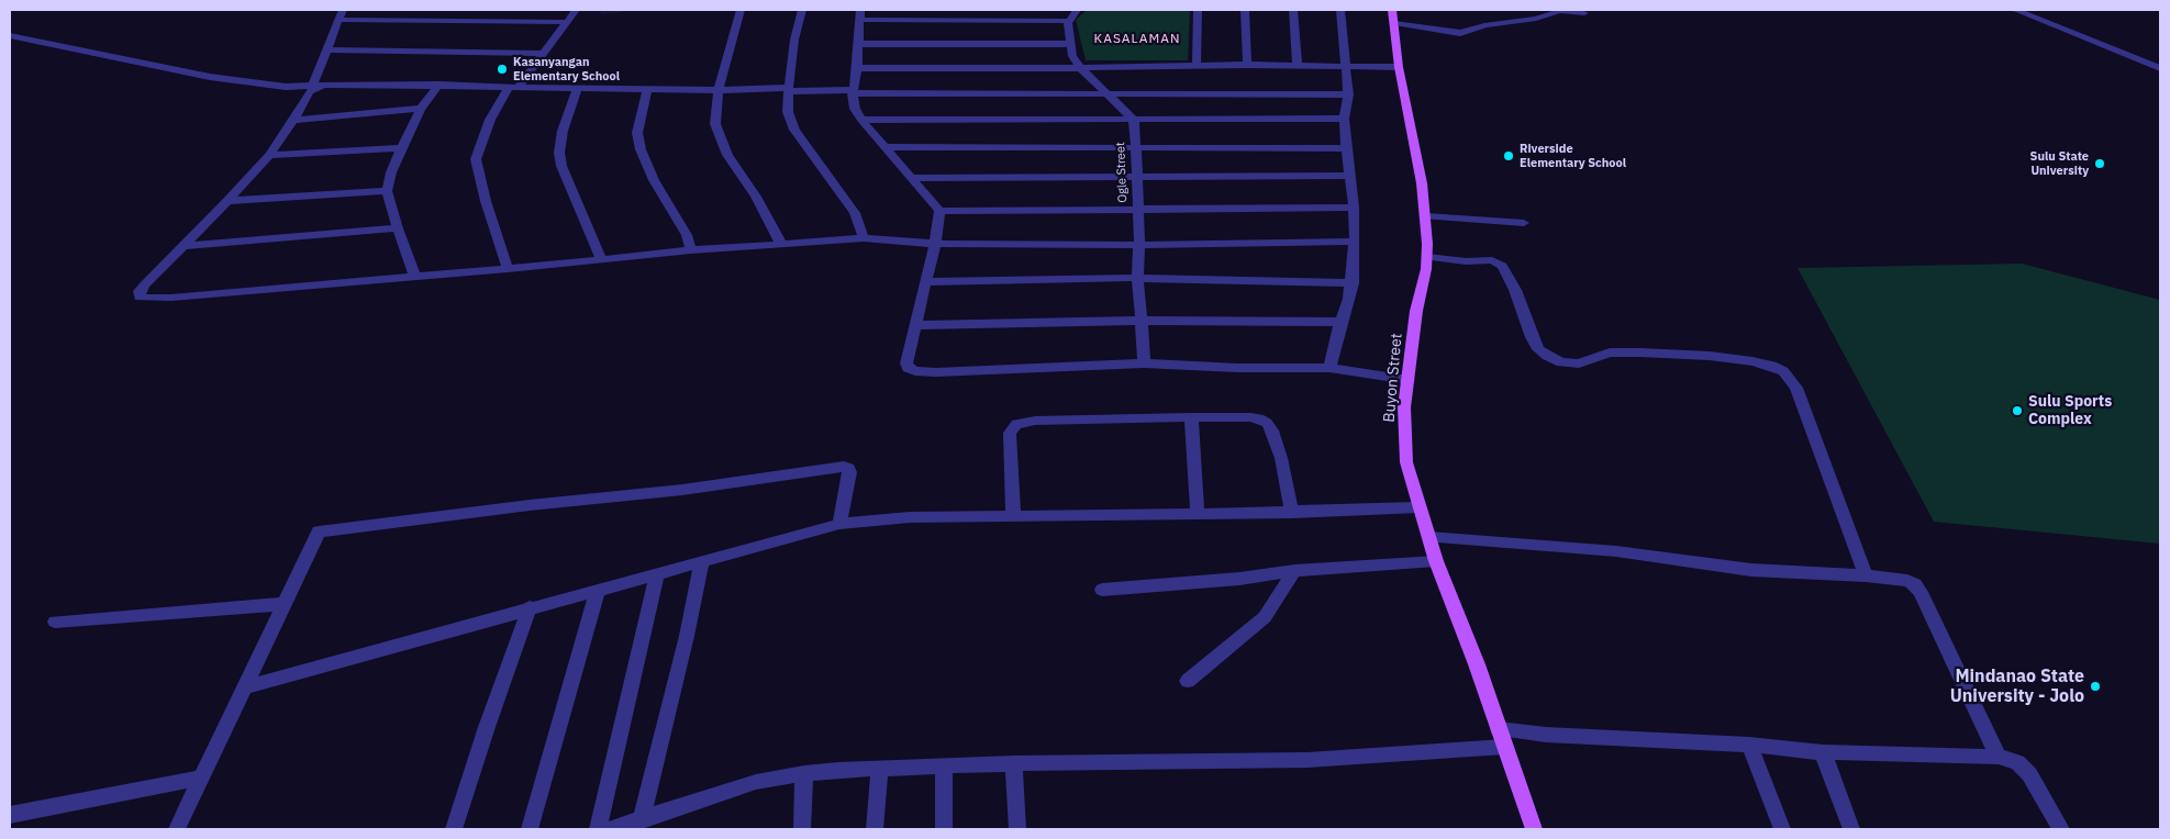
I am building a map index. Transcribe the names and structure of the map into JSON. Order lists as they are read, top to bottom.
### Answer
{
  "streets": {
    "main road": ["Buyon Street"],
    "street": ["Ogle Street"]
  },
  "districts": ["KASALAMAN"],
  "places": [
    "Kasanyangan Elementary School",
    "Riverside Elementary School",
    "Sulu State University",
    "Sulu Sports Complex",
    "Mindanao State University - Jolo"
  ]
}
